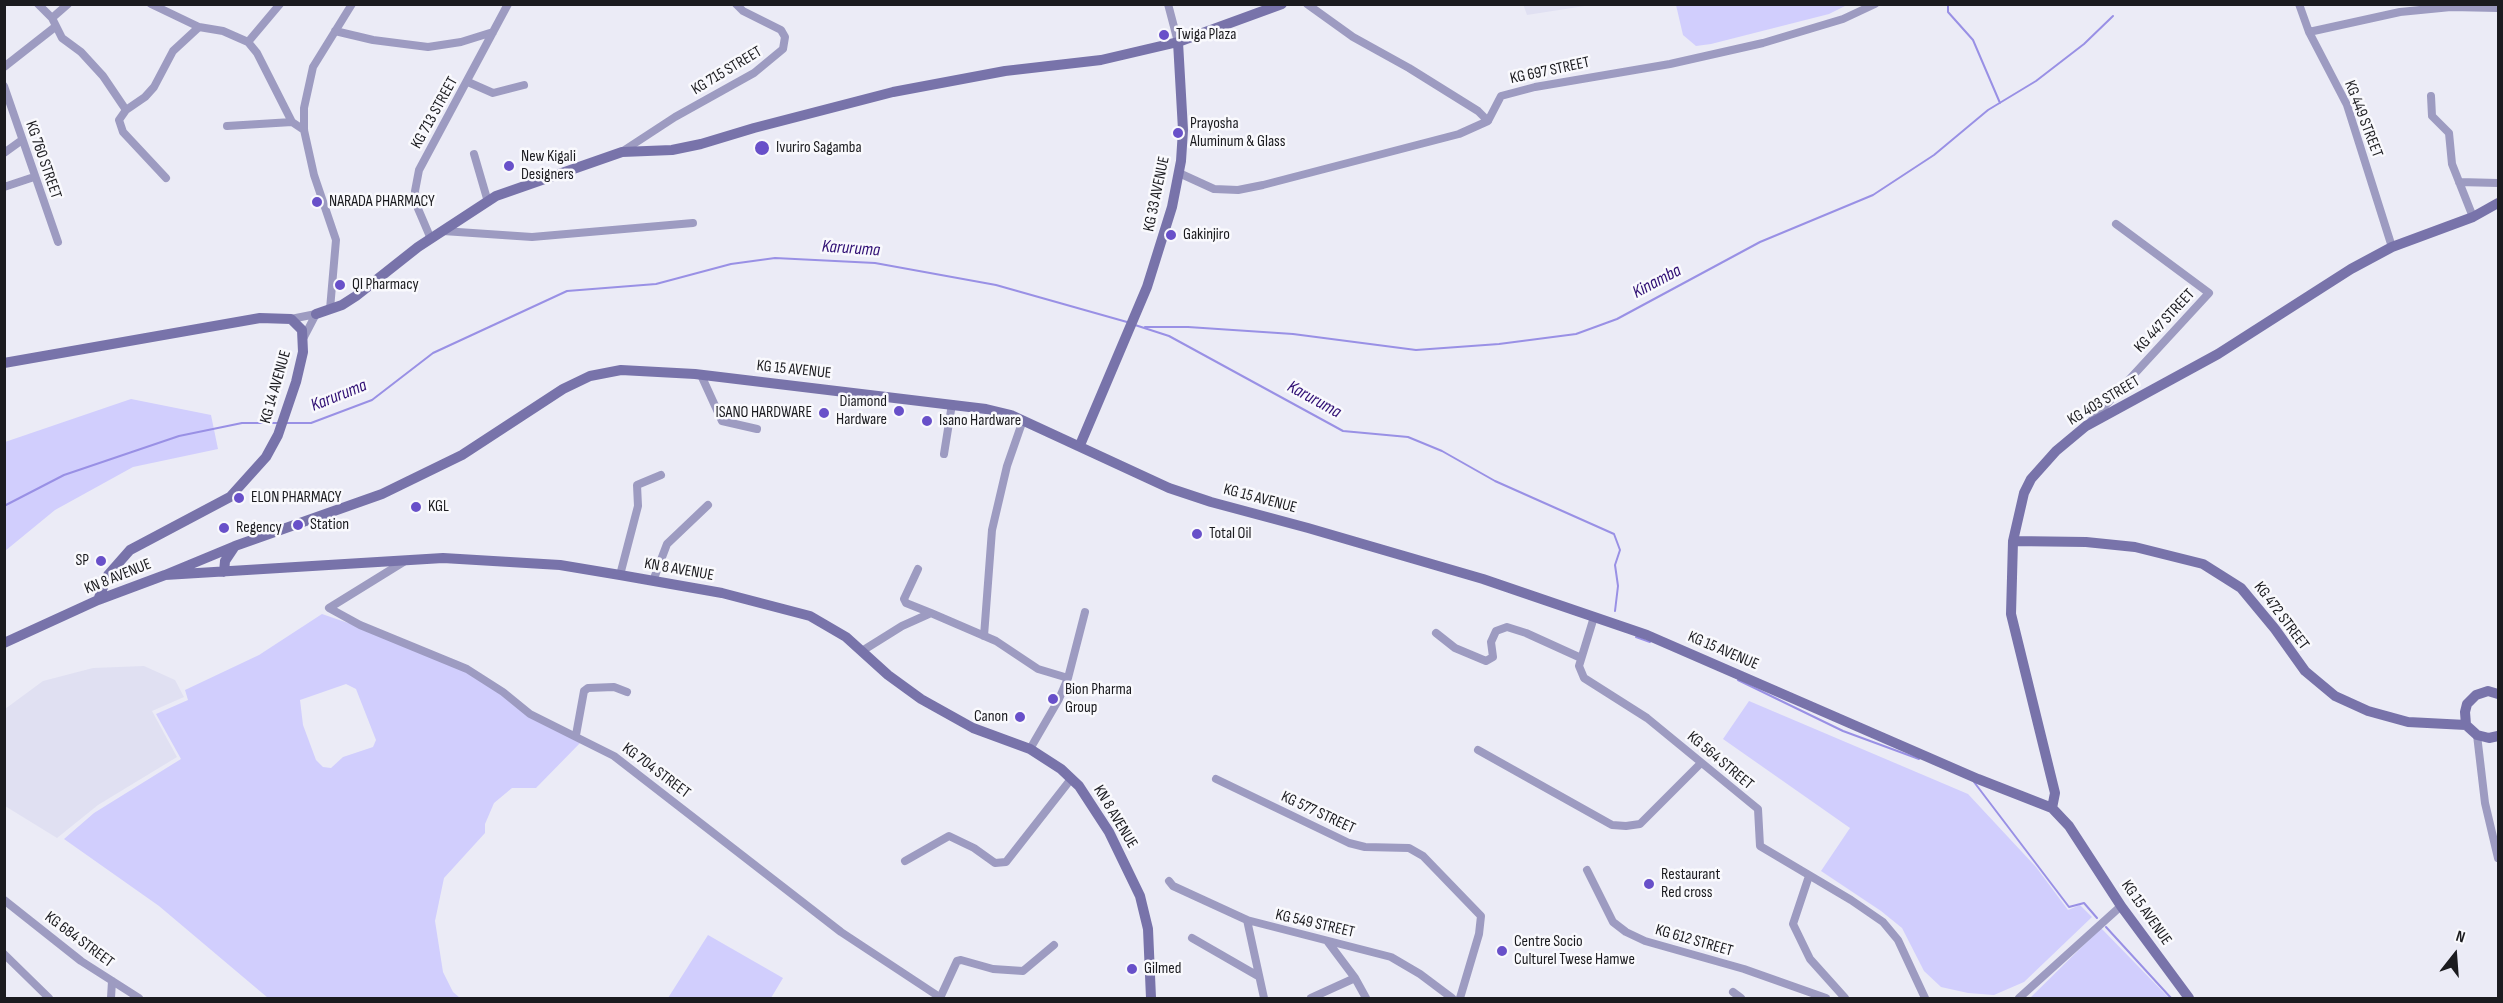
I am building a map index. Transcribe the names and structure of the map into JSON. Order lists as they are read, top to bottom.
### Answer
{
  "streets": {
    "main road": [
      "KG 33 AVENUE",
      "KG 15 AVENUE",
      "KG 14 AVENUE",
      "KG 403 STREET",
      "KN 8 AVENUE",
      "KG 472 STREET"
    ],
    "street": [
      "KG 715 STREET",
      "KG 697 STREET",
      "KG 713 STREET",
      "KG 449 STREET",
      "KG 760 STREET",
      "KG 447 STREET",
      "KG 564 STREET",
      "KG 704 STREET",
      "KG 577 STREET",
      "KG 549 STREET",
      "KG 684 STREET",
      "KG 612 STREET"
    ]
  },
  "crossings": [
    ["KG 449 STREET", "KG 403 STREET"],
    ["KG 33 AVENUE", "KG 15 AVENUE"],
    ["KG 447 STREET", "KG 403 STREET"],
    ["KG 15 AVENUE", "KG 403 STREET"],
    ["KG 15 AVENUE", "KN 8 AVENUE"],
    ["KG 14 AVENUE", "KN 8 AVENUE"],
    ["KG 403 STREET", "KG 472 STREET"],
    ["KN 8 AVENUE", "KG 704 STREET"]
  ],
  "water": ["Karuruma", "Kinamba"],
  "places": [
    "Twiga Plaza",
    "Prayosha Aluminum & Glass",
    "Ivuriro Sagamba",
    "New Kigali Designers",
    "NARADA PHARMACY",
    "Gakinjiro",
    "Ql Pharmacy",
    "Diamond Hardware",
    "ISANO HARDWARE",
    "Isano Hardware",
    "ELON PHARMACY",
    "KGL",
    "Station",
    "Regency",
    "Total Oil",
    "SP",
    "Bion Pharma Group",
    "Canon",
    "Restaurant Red cross",
    "Centre Socio Culturel Twese Hamwe",
    "Gilmed"
  ],
  "north": "top"
}
